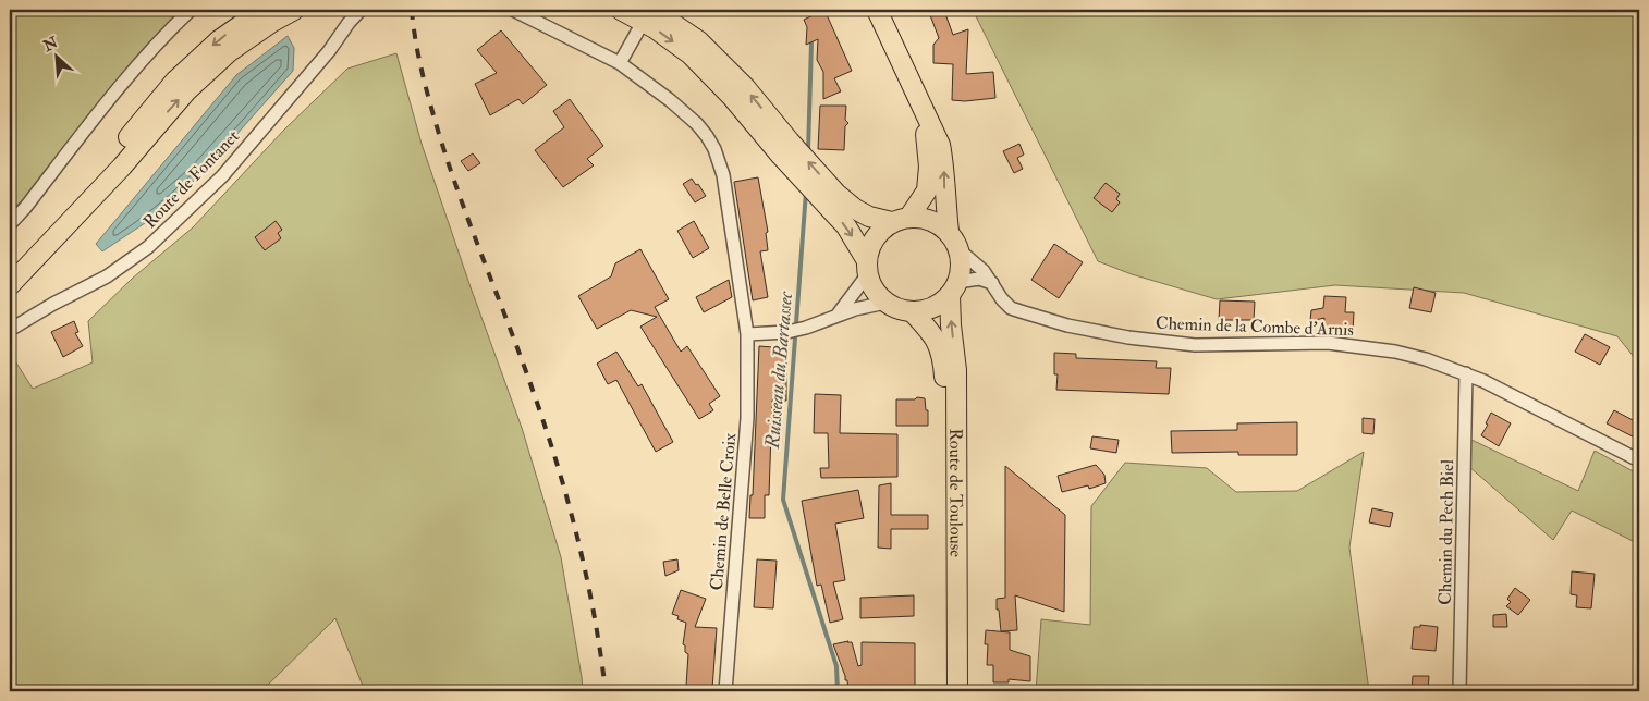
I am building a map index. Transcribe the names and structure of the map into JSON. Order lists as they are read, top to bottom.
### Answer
{
  "streets": {
    "main road": ["Route de Toulouse"],
    "street": [
      "Route de Fontanet",
      "Chemin de la Combe d'Arnis",
      "Chemin de Belle Croix",
      "Chemin du Pech Biel"
    ]
  },
  "crossings": [
    ["Chemin de la Combe d'Arnis", "Route de Toulouse"],
    ["Chemin de la Combe d'Arnis", "Chemin du Pech Biel"]
  ],
  "water": ["Ruisseau du Bartassec"],
  "north": "top left"
}
